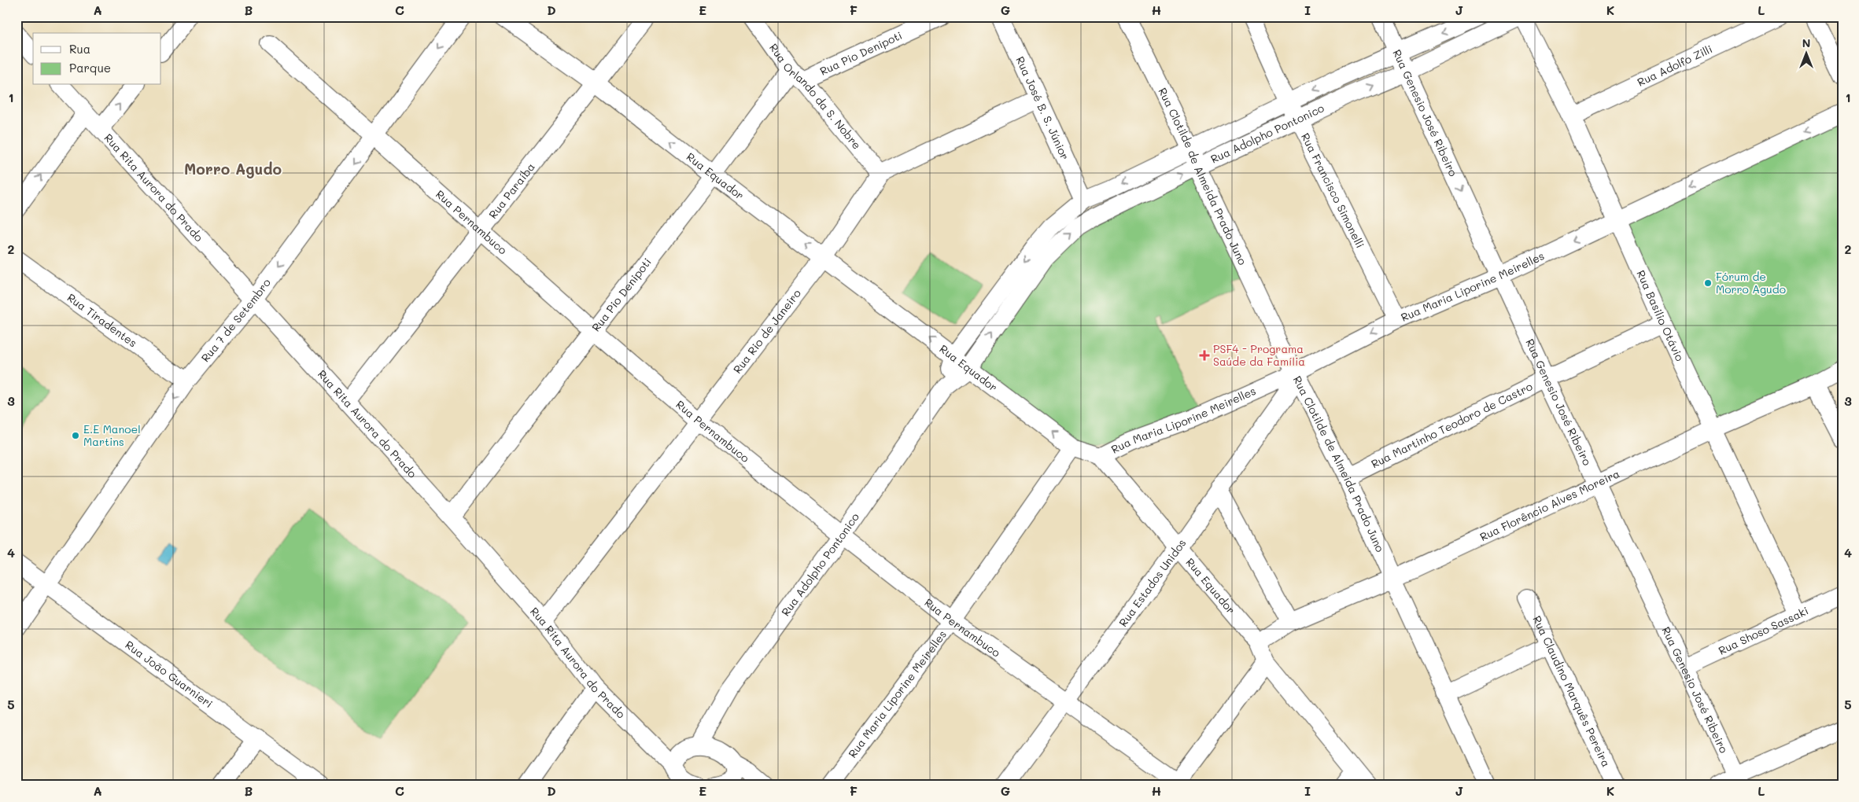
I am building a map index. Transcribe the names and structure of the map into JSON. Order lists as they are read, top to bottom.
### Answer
{
  "streets": {
    "street": [
      "Rua Pio Denipoti",
      "Rua Adolfo Zilli",
      "Rua Orlando da S. Nobre",
      "Rua José B. S. Júnior",
      "Rua Genesio José Ribeiro",
      "Rua Adolpho Pontonico",
      "Rua Equador",
      "Rua Clotilde de Almeida Prado Juno",
      "Rua Rita Aurora do Prado",
      "Rua Francisco Simonelli",
      "Rua Paraíba",
      "Rua Pernambuco",
      "Rua Maria Liporine Meirelles",
      "Rua Basilio Otávio",
      "Rua Tiradentes",
      "Rua 7 de Setembro",
      "Rua Rio de Janeiro",
      "Rua Martinho Teodoro de Castro",
      "Rua Florêncio Alves Moreira",
      "Rua Estados Unidos",
      "Rua Shoso Sassaki",
      "Rua João Guarnieri",
      "Rua Claudino Marquês Pereira"
    ]
  },
  "crossings": [
    ["Rua Pio Denipoti", "Rua Orlando da S. Nobre"],
    ["Rua Pio Denipoti", "Rua Equador"],
    ["Rua Pio Denipoti", "Rua Rita Aurora do Prado"],
    ["Rua Pio Denipoti", "Rua Pernambuco"],
    ["Rua Adolfo Zilli", "Rua Basilio Otávio"],
    ["Rua Orlando da S. Nobre", "Rua Rio de Janeiro"],
    ["Rua José B. S. Júnior", "Rua Adolpho Pontonico"],
    ["Rua Genesio José Ribeiro", "Rua Adolpho Pontonico"],
    ["Rua Genesio José Ribeiro", "Rua Maria Liporine Meirelles"],
    ["Rua Genesio José Ribeiro", "Rua Martinho Teodoro de Castro"],
    ["Rua Genesio José Ribeiro", "Rua Florêncio Alves Moreira"],
    ["Rua Genesio José Ribeiro", "Rua Shoso Sassaki"],
    ["Rua Adolpho Pontonico", "Rua Equador"],
    ["Rua Adolpho Pontonico", "Rua Clotilde de Almeida Prado Juno"],
    ["Rua Adolpho Pontonico", "Rua Francisco Simonelli"],
    ["Rua Adolpho Pontonico", "Rua Pernambuco"],
    ["Rua Adolpho Pontonico", "Rua Basilio Otávio"],
    ["Rua Equador", "Rua Paraíba"],
    ["Rua Equador", "Rua Maria Liporine Meirelles"],
    ["Rua Equador", "Rua Rio de Janeiro"],
    ["Rua Equador", "Rua Florêncio Alves Moreira"],
    ["Rua Equador", "Rua Estados Unidos"],
    ["Rua Clotilde de Almeida Prado Juno", "Rua Maria Liporine Meirelles"],
    ["Rua Clotilde de Almeida Prado Juno", "Rua Martinho Teodoro de Castro"],
    ["Rua Clotilde de Almeida Prado Juno", "Rua Florêncio Alves Moreira"],
    ["Rua Clotilde de Almeida Prado Juno", "Rua Estados Unidos"],
    ["Rua Rita Aurora do Prado", "Rua Paraíba"],
    ["Rua Rita Aurora do Prado", "Rua 7 de Setembro"],
    ["Rua Rita Aurora do Prado", "Rua Rio de Janeiro"],
    ["Rua Francisco Simonelli", "Rua Maria Liporine Meirelles"],
    ["Rua Paraíba", "Rua Pernambuco"],
    ["Rua Pernambuco", "Rua Maria Liporine Meirelles"],
    ["Rua Pernambuco", "Rua 7 de Setembro"],
    ["Rua Pernambuco", "Rua Rio de Janeiro"],
    ["Rua Pernambuco", "Rua Estados Unidos"],
    ["Rua Maria Liporine Meirelles", "Rua Basilio Otávio"],
    ["Rua Maria Liporine Meirelles", "Rua Estados Unidos"],
    ["Rua Basilio Otávio", "Rua Martinho Teodoro de Castro"],
    ["Rua Basilio Otávio", "Rua Florêncio Alves Moreira"],
    ["Rua Basilio Otávio", "Rua Shoso Sassaki"],
    ["Rua Tiradentes", "Rua 7 de Setembro"],
    ["Rua 7 de Setembro", "Rua João Guarnieri"]
  ],
  "one_way": ["Rua Equador", "Rua Maria Liporine Meirelles", "Rua 7 de Setembro"],
  "districts": ["Morro Agudo"],
  "places": {
    "other": ["Fórum de Morro Agudo", "E.E Manoel Martins"],
    "health": ["PSF4 - Programa Saúde da Família"]
  },
  "legend": ["Rua", "Parque"],
  "north": "top",
  "grid": {
    "columns": [
      "A",
      "B",
      "C",
      "D",
      "E",
      "F",
      "G",
      "H",
      "I",
      "J",
      "K",
      "L"
    ],
    "rows": [
      "1",
      "2",
      "3",
      "4",
      "5"
    ]
  }
}
